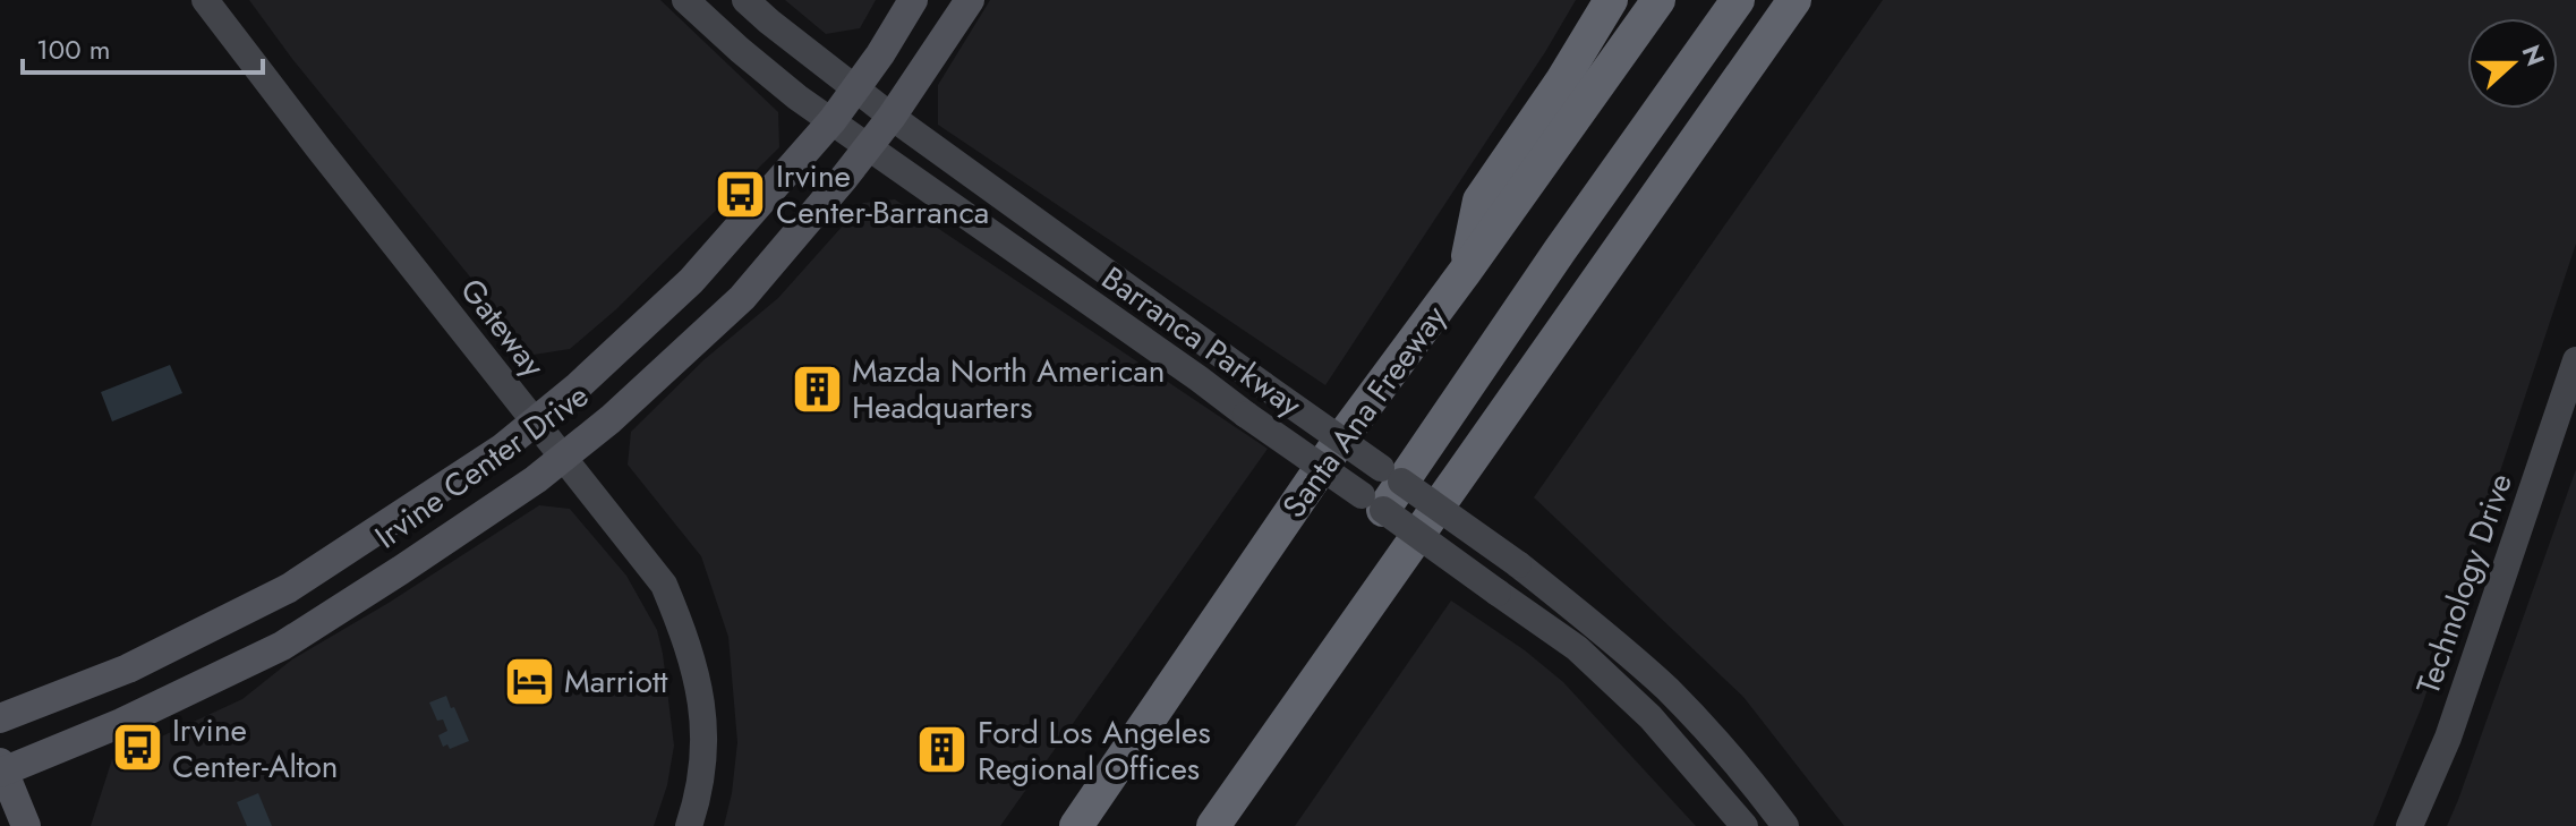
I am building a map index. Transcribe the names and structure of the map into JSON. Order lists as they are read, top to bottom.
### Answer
{
  "streets": {
    "highway": ["Santa Ana Freeway"],
    "main road": [
      "Gateway",
      "Barranca Parkway",
      "Irvine Center Drive",
      "Technology Drive"
    ]
  },
  "crossings": [
    ["Gateway", "Irvine Center Drive"],
    ["Barranca Parkway", "Irvine Center Drive"]
  ],
  "places": {
    "bus stop": ["Irvine Center-Barranca", "Irvine Center-Alton"],
    "building": ["Mazda North American Headquarters", "Ford Los Angeles Regional Offices"],
    "hotel": ["Marriott"]
  },
  "scale_bar": "100 m",
  "north": "right"
}
